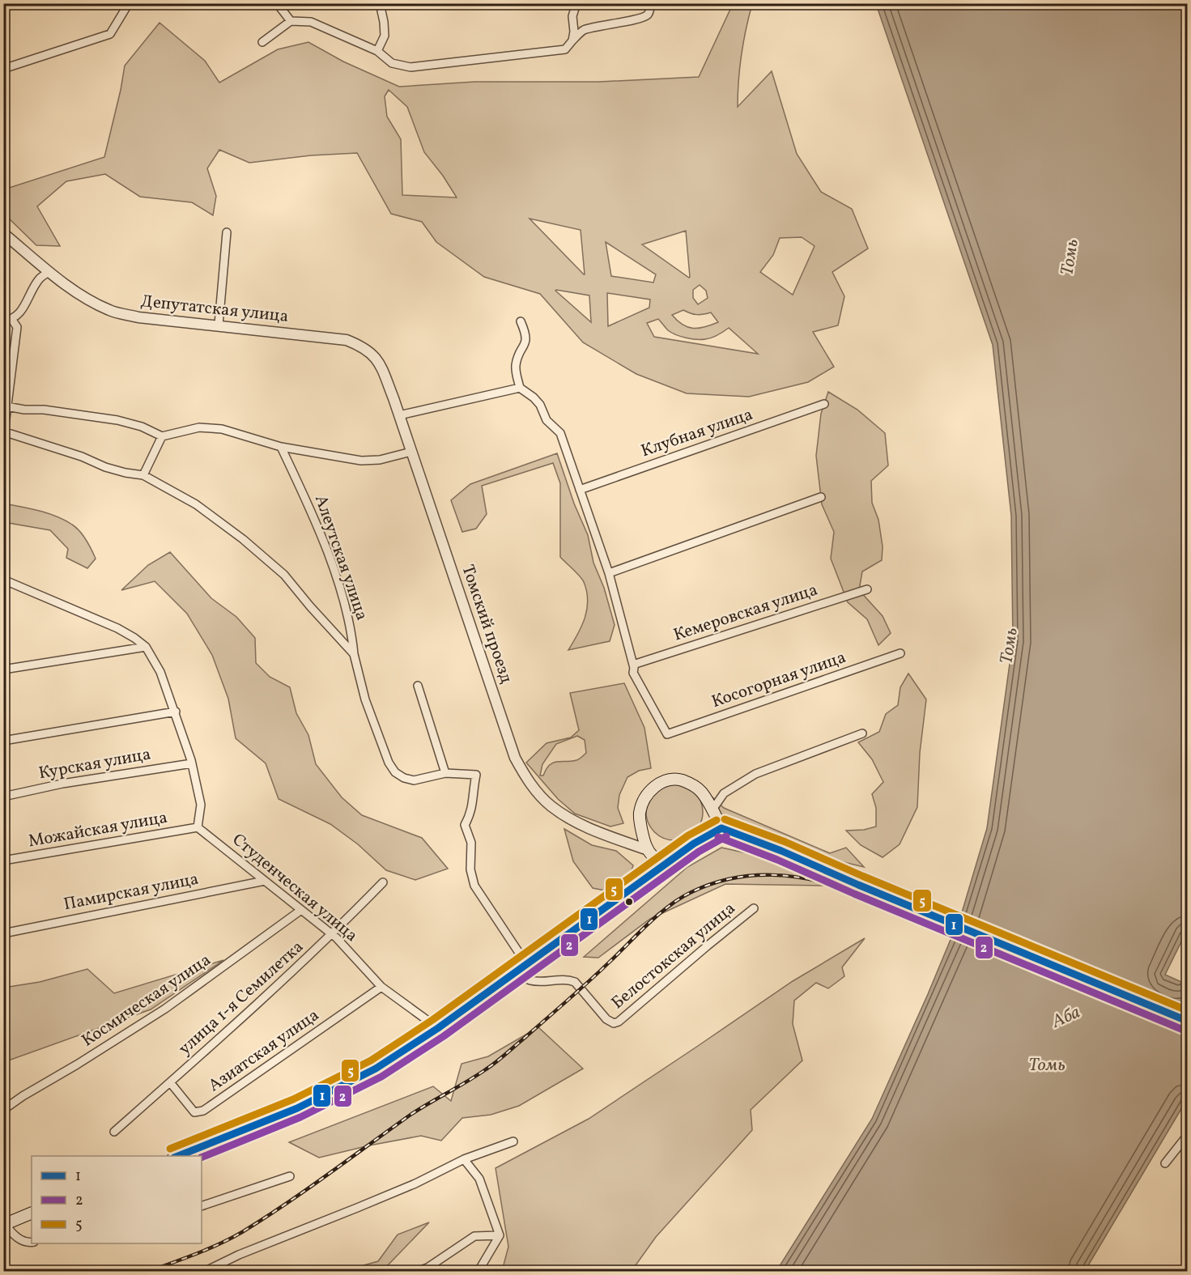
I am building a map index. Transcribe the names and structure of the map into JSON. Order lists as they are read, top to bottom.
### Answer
{
  "streets": {
    "street": [
      "Депутатская улица",
      "Клубная улица",
      "Алеутская улица",
      "Кемеровская улица",
      "Томский проезд",
      "Косогорная улица",
      "Курская улица",
      "Можайская улица",
      "Студенческая улица",
      "Памирская улица",
      "Белостокская улица",
      "улица 1-я Семилетка",
      "Космическая улица",
      "Азиатская улица"
    ]
  },
  "crossings": [
    ["Депутатская улица", "Томский проезд"],
    ["Кемеровская улица", "Косогорная улица"],
    ["Можайская улица", "Студенческая улица"],
    ["Студенческая улица", "Памирская улица"],
    ["Студенческая улица", "улица 1-я Семилетка"],
    ["Студенческая улица", "Космическая улица"],
    ["Студенческая улица", "Азиатская улица"],
    ["улица 1-я Семилетка", "Азиатская улица"]
  ],
  "water": ["Томь", "Аба"],
  "lines": ["transit line 5", "transit line 1", "transit line 2"],
  "legend": ["1", "2", "5"]
}
